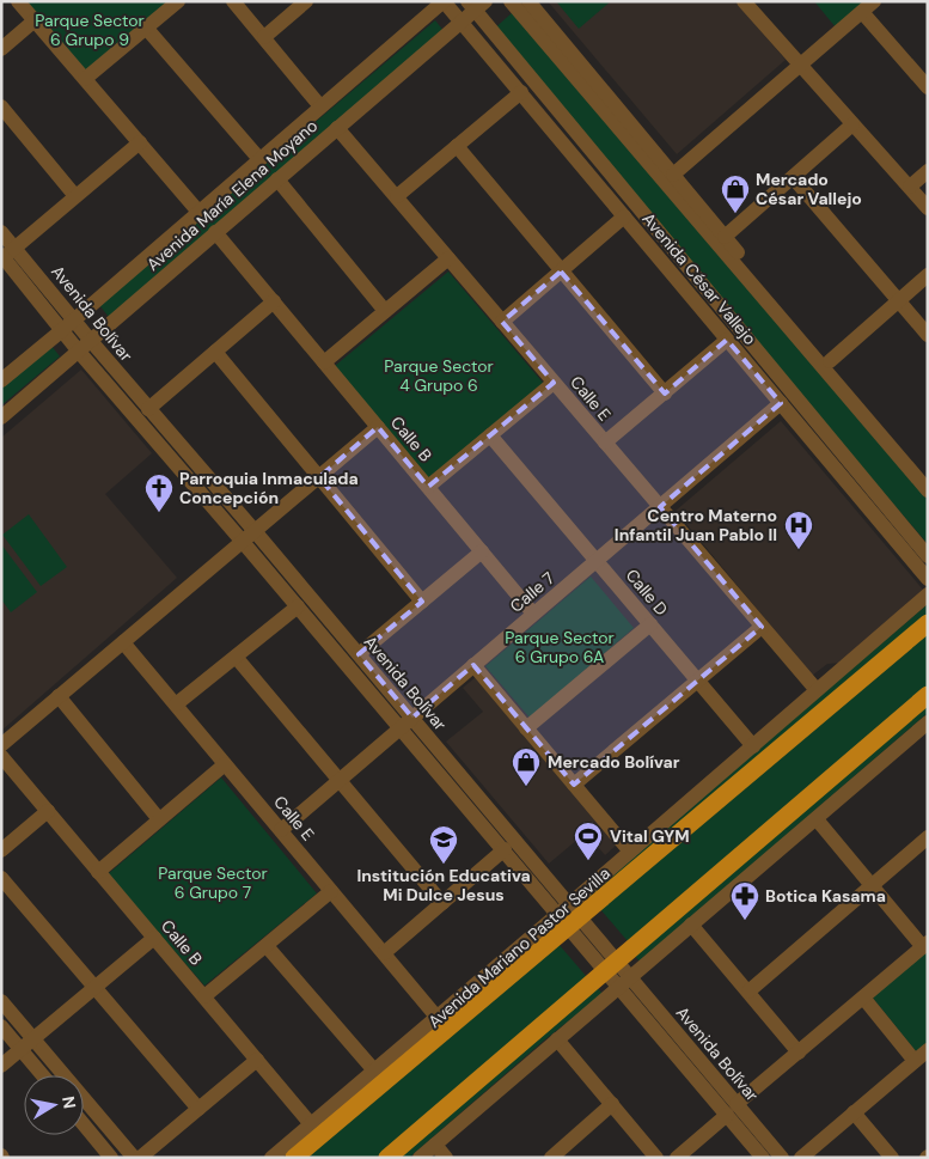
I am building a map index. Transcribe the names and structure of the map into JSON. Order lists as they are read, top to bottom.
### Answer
{
  "streets": {
    "main road": ["Avenida Mariano Pastor Sevilla"],
    "street": [
      "Avenida María Elena Moyano",
      "Avenida César Vallejo",
      "Avenida Bolívar",
      "Calle E",
      "Calle B",
      "Calle 7",
      "Calle D"
    ]
  },
  "crossings": [
    ["Avenida María Elena Moyano", "Avenida César Vallejo"],
    ["Avenida María Elena Moyano", "Avenida Bolívar"],
    ["Avenida María Elena Moyano", "Calle E"],
    ["Avenida María Elena Moyano", "Calle B"],
    ["Avenida César Vallejo", "Calle 7"],
    ["Avenida Bolívar", "Calle 7"],
    ["Avenida Bolívar", "Avenida Mariano Pastor Sevilla"],
    ["Calle E", "Calle 7"],
    ["Calle E", "Avenida Mariano Pastor Sevilla"],
    ["Calle B", "Calle 7"],
    ["Calle B", "Avenida Mariano Pastor Sevilla"],
    ["Calle 7", "Calle D"],
    ["Calle D", "Avenida Mariano Pastor Sevilla"]
  ],
  "parks": [
    "Parque Sector 6 Grupo 9",
    "Parque Sector 4 Grupo 6",
    "Parque Sector 6 Grupo 6A",
    "Parque Sector 6 Grupo 7"
  ],
  "places": {
    "shop": ["Mercado César Vallejo", "Mercado Bolívar"],
    "church": ["Parroquia Inmaculada Concepción"],
    "hospital": ["Centro Materno Infantil Juan Pablo II"],
    "sports": ["Vital GYM"],
    "school or university": ["Institución Educativa Mi Dulce Jesus"],
    "pharmacy": ["Botica Kasama"]
  },
  "north": "right"
}
